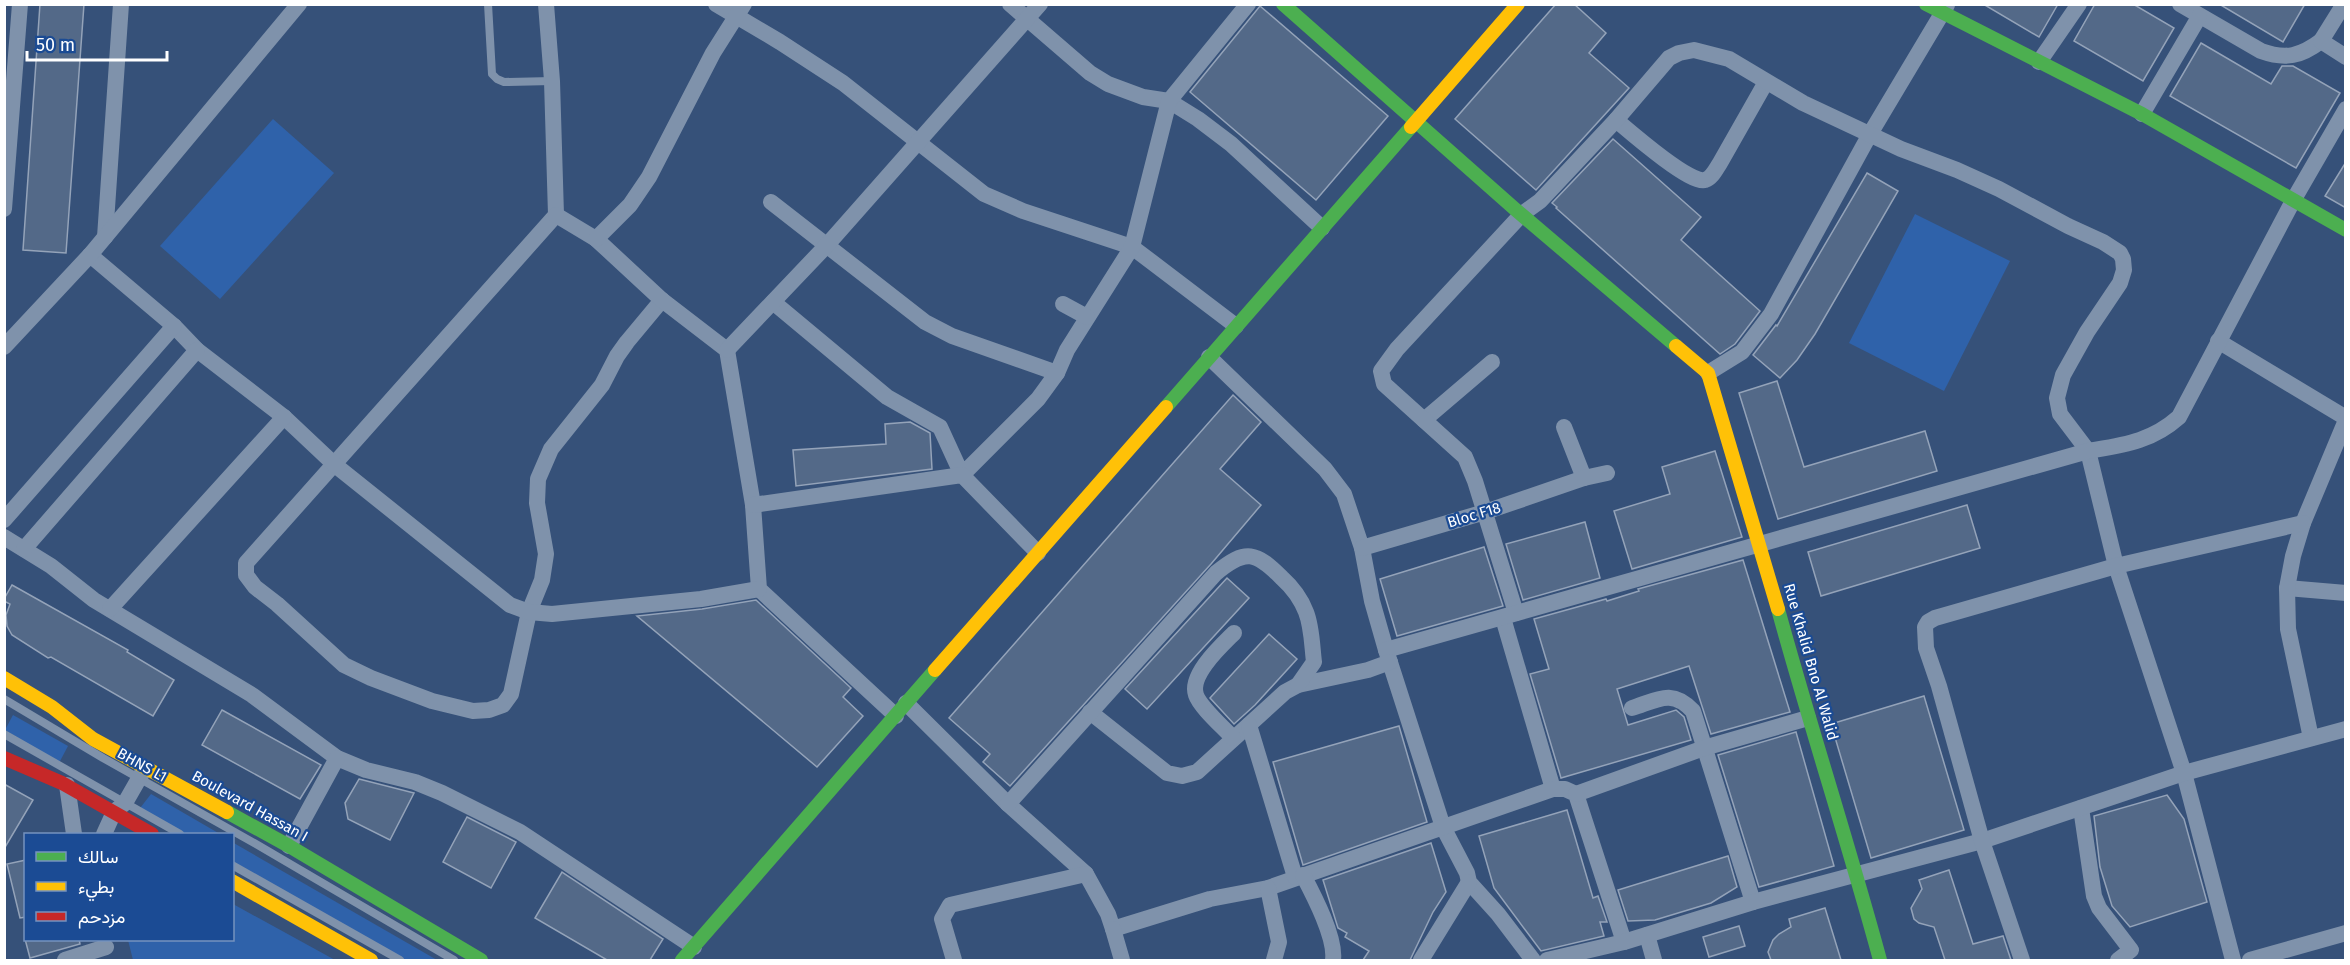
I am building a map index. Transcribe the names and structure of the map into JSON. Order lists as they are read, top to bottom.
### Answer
{
  "streets": {
    "street": ["Bloc F18", "Rue Khalid Bno Al Walid", "Boulevard Hassan I"],
    "lane": ["BHNS L1"]
  },
  "crossings": [
    ["BHNS L1", "Boulevard Hassan I"]
  ],
  "legend": ["سالك", "بطيء", "مزدحم"],
  "scale_bar": "50 m"
}
